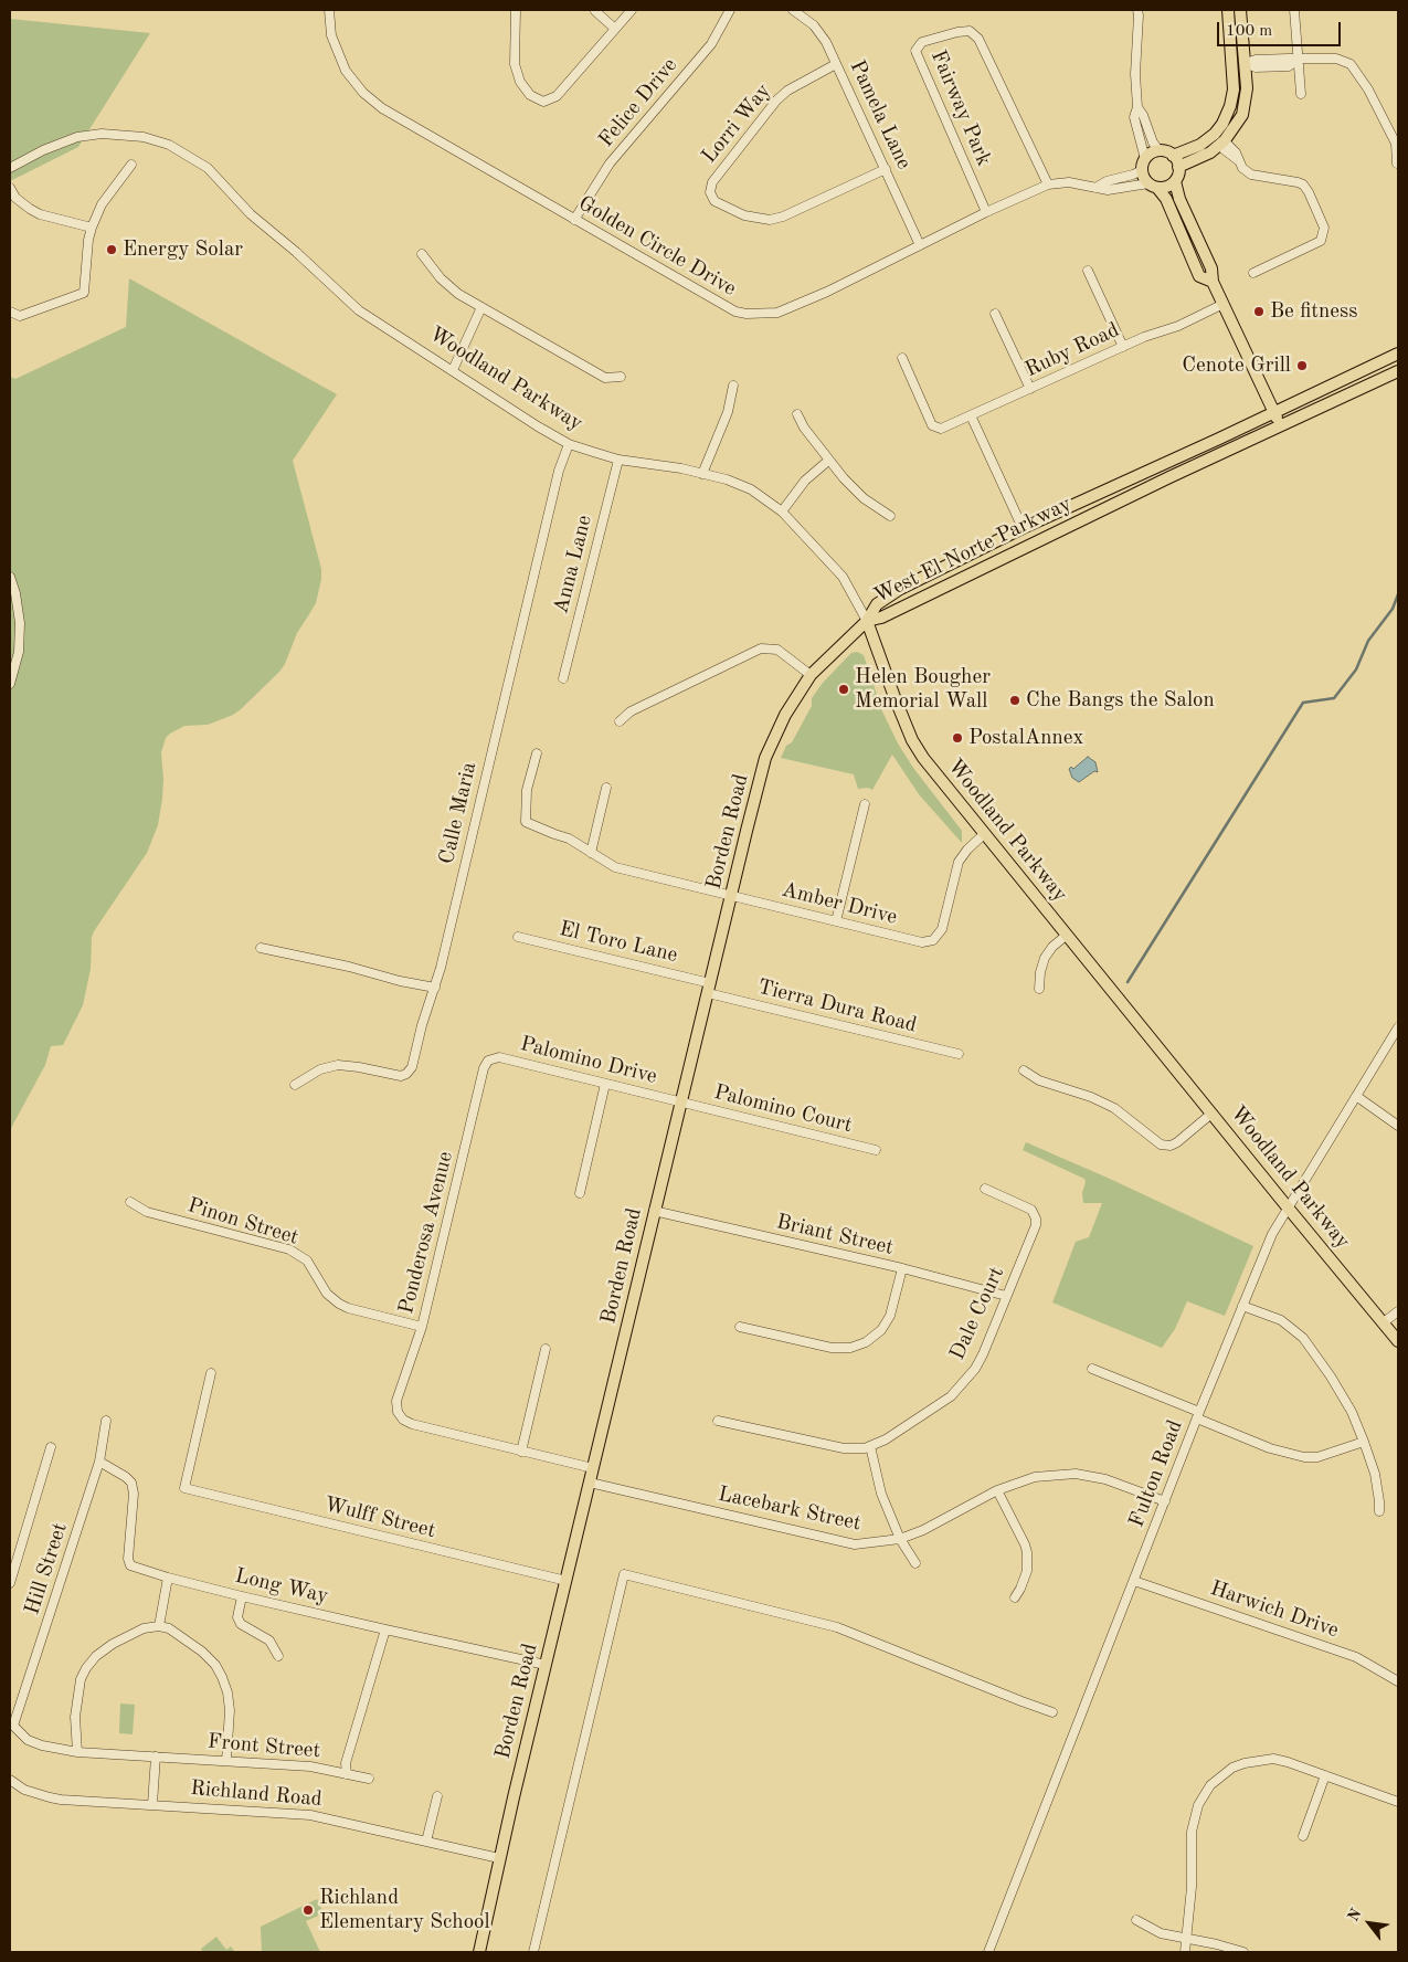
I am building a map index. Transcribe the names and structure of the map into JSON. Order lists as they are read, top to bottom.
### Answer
{
  "streets": {
    "main road": ["Woodland Parkway", "West El Norte Parkway", "Borden Road"],
    "street": [
      "Felice Drive",
      "Fairway Park",
      "Pamela Lane",
      "Lorri Way",
      "Golden Circle Drive",
      "Ruby Road",
      "Anna Lane",
      "Calle Maria",
      "Amber Drive",
      "El Toro Lane",
      "Tierra Dura Road",
      "Palomino Drive",
      "Palomino Court",
      "Pinon Street",
      "Ponderosa Avenue",
      "Briant Street",
      "Dale Court",
      "Fulton Road",
      "Lacebark Street",
      "Wulff Street",
      "Hill Street",
      "Long Way",
      "Harwich Drive",
      "Front Street",
      "Richland Road"
    ]
  },
  "crossings": [
    ["Felice Drive", "Golden Circle Drive"],
    ["Fairway Park", "Golden Circle Drive"],
    ["Pamela Lane", "Lorri Way"],
    ["Pamela Lane", "Golden Circle Drive"],
    ["Woodland Parkway", "West El Norte Parkway"],
    ["Woodland Parkway", "Anna Lane"],
    ["Woodland Parkway", "Calle Maria"],
    ["Woodland Parkway", "Borden Road"],
    ["Woodland Parkway", "Amber Drive"],
    ["Woodland Parkway", "Fulton Road"],
    ["West El Norte Parkway", "Borden Road"],
    ["Borden Road", "Amber Drive"],
    ["Borden Road", "El Toro Lane"],
    ["Borden Road", "Tierra Dura Road"],
    ["Borden Road", "Palomino Drive"],
    ["Borden Road", "Palomino Court"],
    ["Borden Road", "Briant Street"],
    ["Borden Road", "Lacebark Street"],
    ["Borden Road", "Wulff Street"],
    ["Borden Road", "Long Way"],
    ["Borden Road", "Richland Road"],
    ["El Toro Lane", "Tierra Dura Road"],
    ["Palomino Drive", "Palomino Court"],
    ["Palomino Drive", "Ponderosa Avenue"],
    ["Pinon Street", "Ponderosa Avenue"],
    ["Briant Street", "Dale Court"],
    ["Fulton Road", "Lacebark Street"],
    ["Fulton Road", "Harwich Drive"],
    ["Hill Street", "Long Way"],
    ["Hill Street", "Front Street"]
  ],
  "places": [
    "Energy Solar",
    "Be fitness",
    "Cenote Grill",
    "Helen Bougher Memorial Wall",
    "Che Bangs the Salon",
    "PostalAnnex",
    "Richland Elementary School"
  ],
  "scale_bar": "100 m",
  "north": "top left"
}
